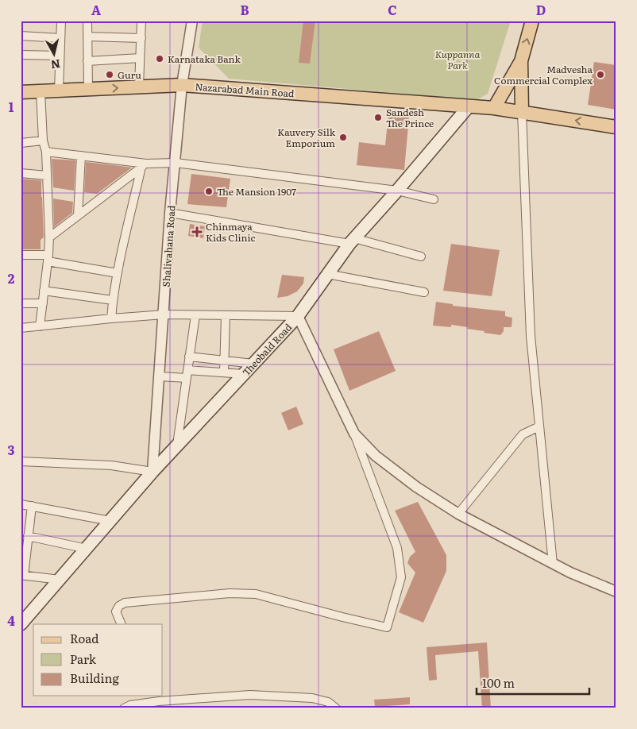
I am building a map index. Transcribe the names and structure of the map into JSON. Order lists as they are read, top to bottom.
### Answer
{
  "streets": {
    "main road": ["Nazarabad Main Road", "Theobald Road"],
    "street": ["Shalivahana Road"]
  },
  "crossings": [
    ["Nazarabad Main Road", "Shalivahana Road"],
    ["Nazarabad Main Road", "Theobald Road"],
    ["Shalivahana Road", "Theobald Road"]
  ],
  "parks": ["Kuppanna Park"],
  "places": {
    "other": [
      "Karnataka Bank",
      "Guru",
      "Madvesha Commercial Complex",
      "Sandesh The Prince",
      "Kauvery Silk Emporium",
      "The Mansion 1907"
    ],
    "health": ["Chinmaya Kids Clinic"]
  },
  "legend": ["Road", "Park", "Building"],
  "scale_bar": "100 m",
  "north": "bottom",
  "grid": {
    "columns": [
      "A",
      "B",
      "C",
      "D"
    ],
    "rows": [
      "1",
      "2",
      "3",
      "4"
    ]
  }
}
